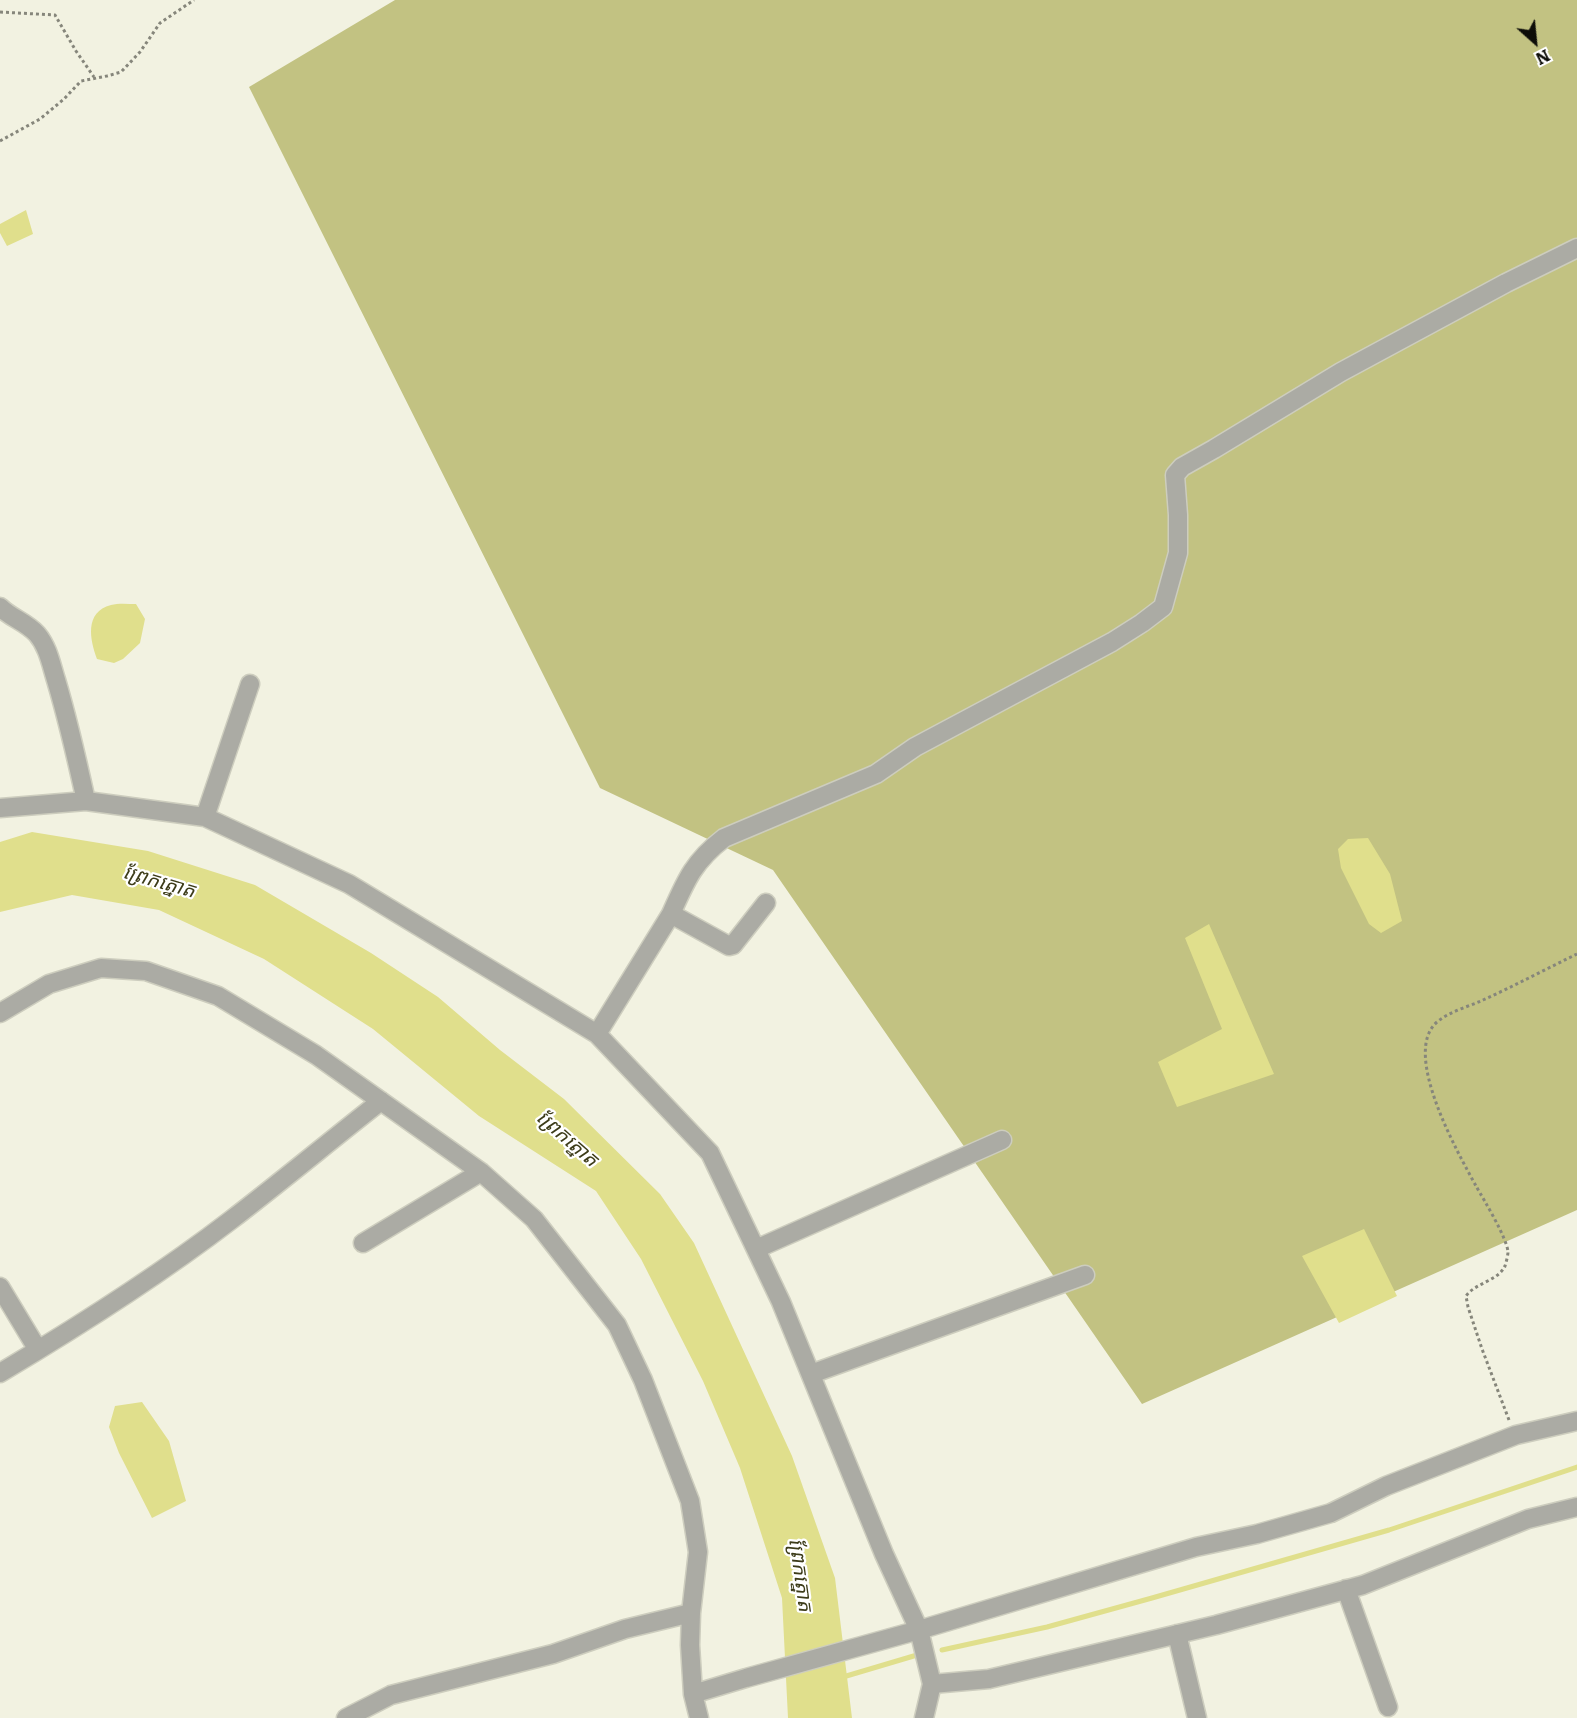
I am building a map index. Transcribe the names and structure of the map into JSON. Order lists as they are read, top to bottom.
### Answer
{
  "water": ["ព្រែកត្នោត"],
  "north": "bottom right"
}
